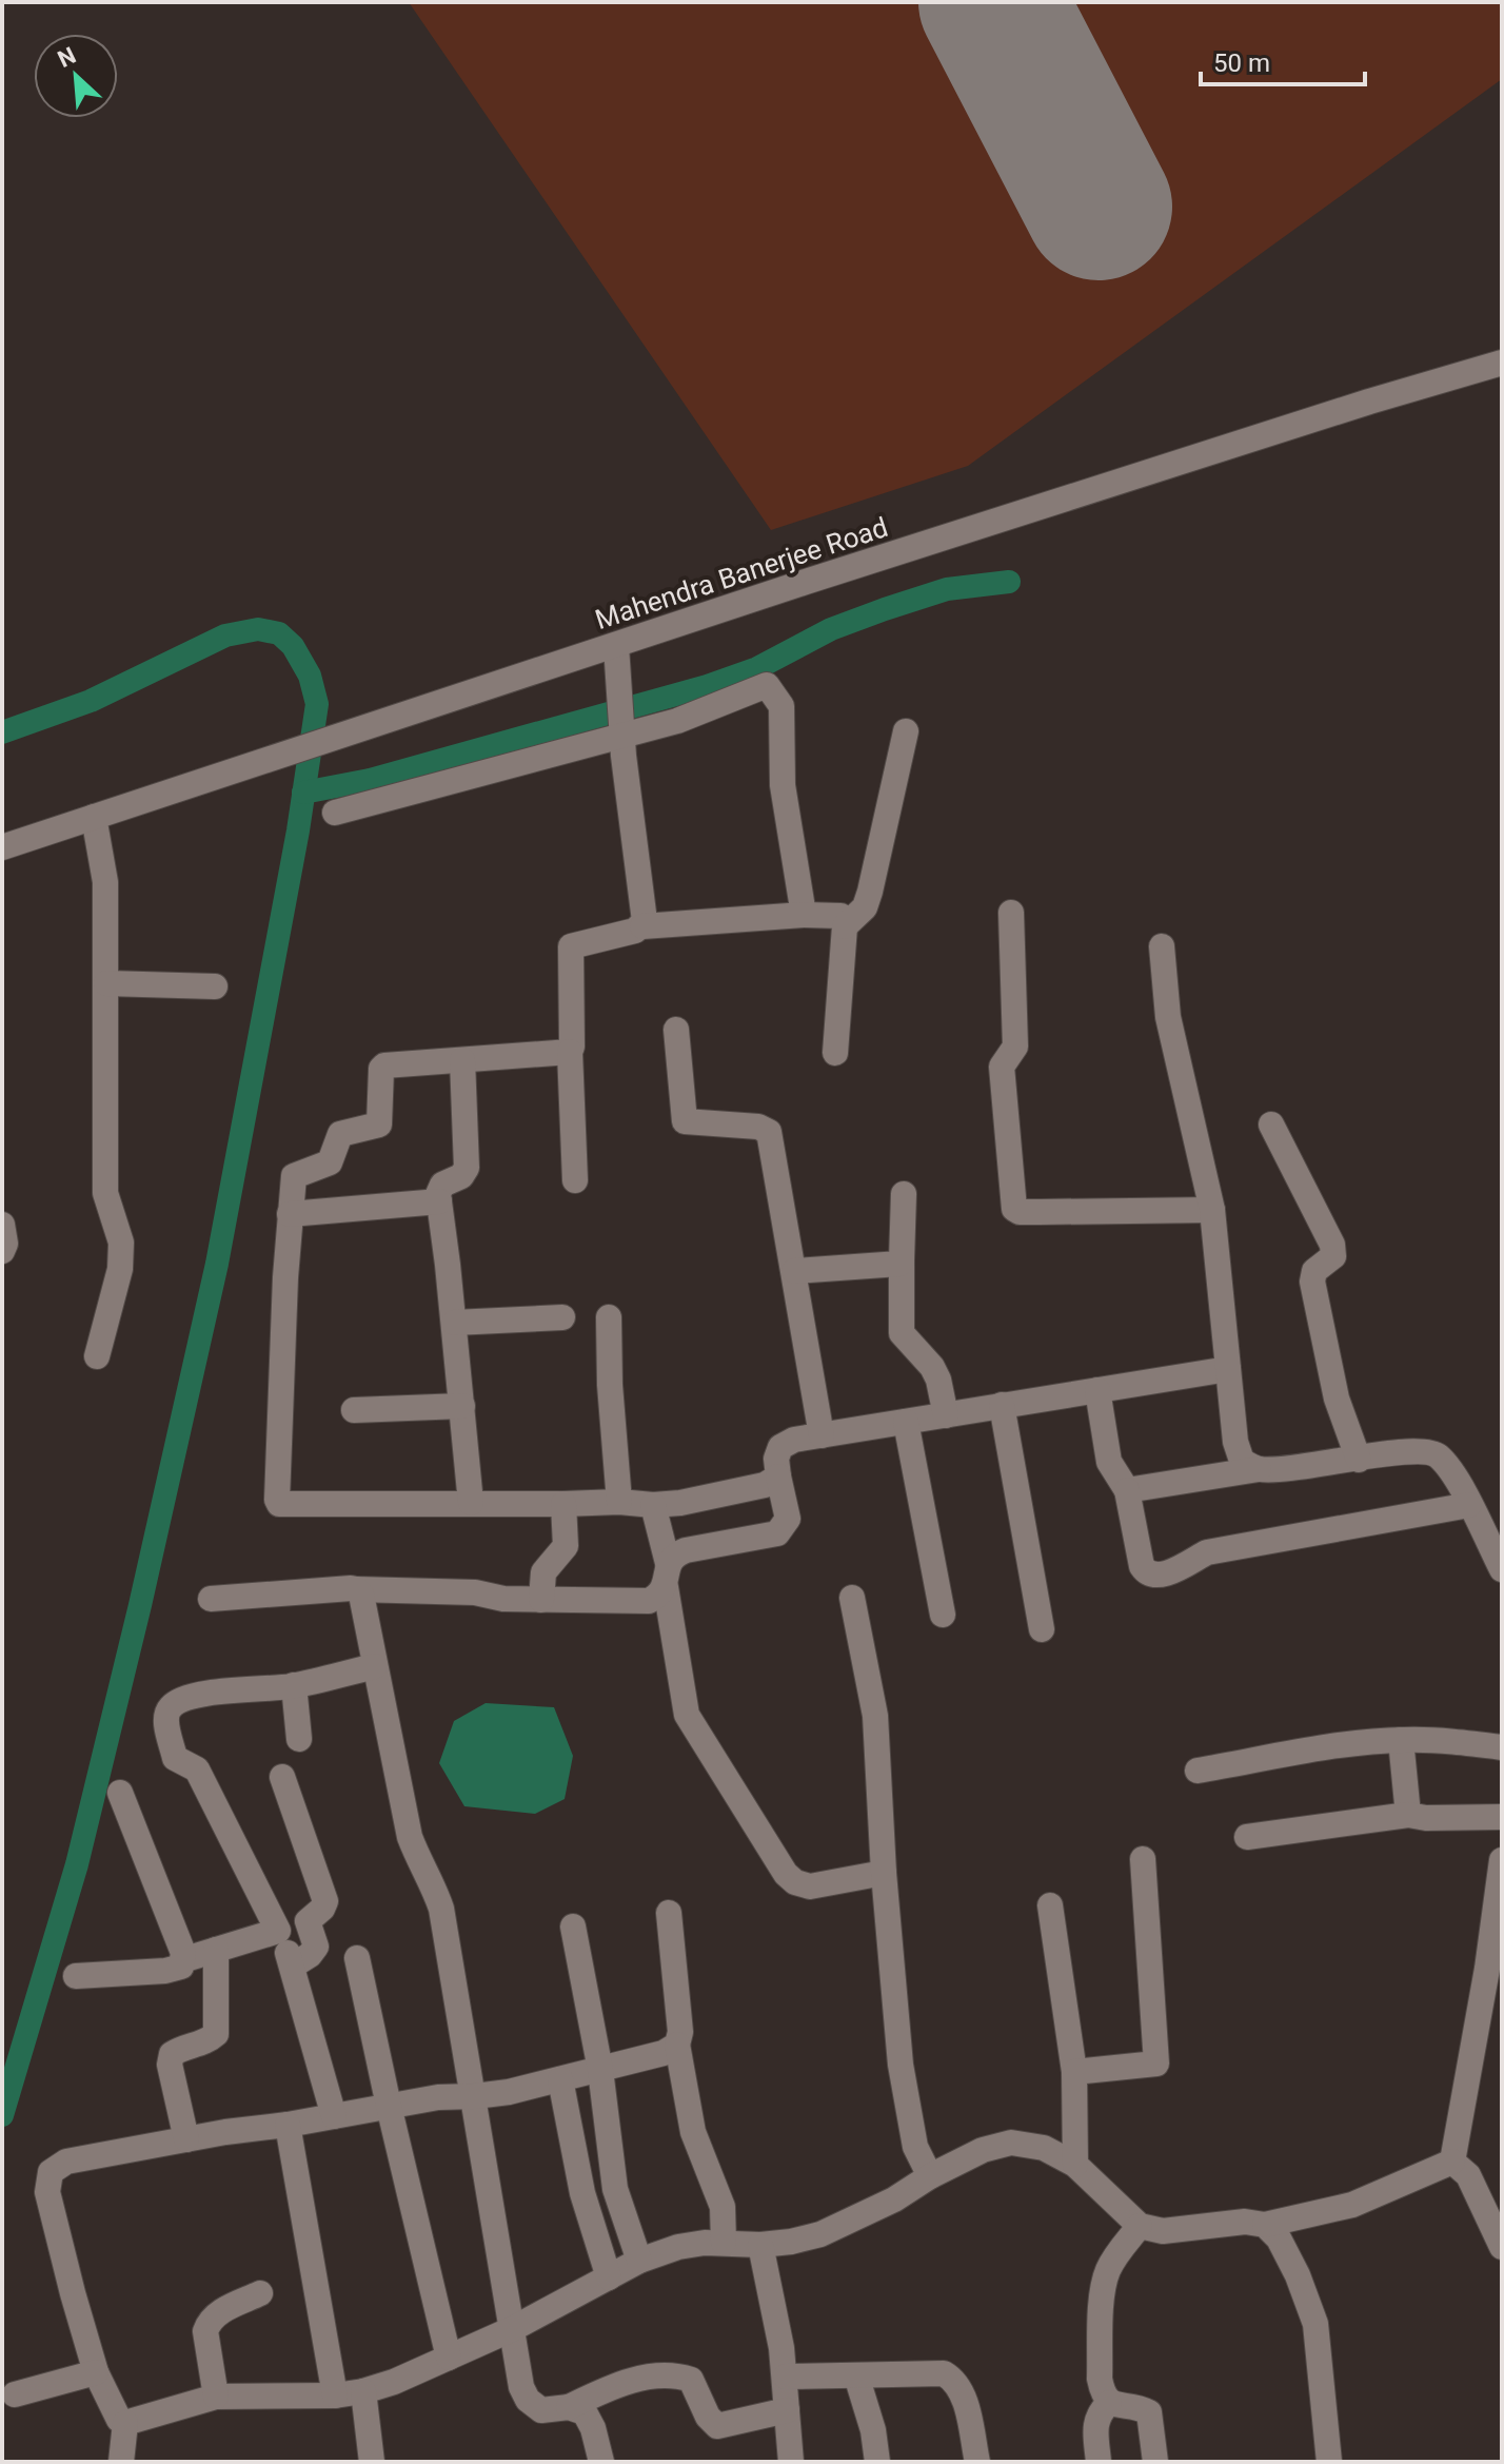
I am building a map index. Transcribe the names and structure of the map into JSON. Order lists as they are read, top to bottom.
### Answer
{
  "streets": {
    "street": ["Mahendra Banerjee Road"]
  },
  "scale_bar": "50 m",
  "north": "top left"
}
